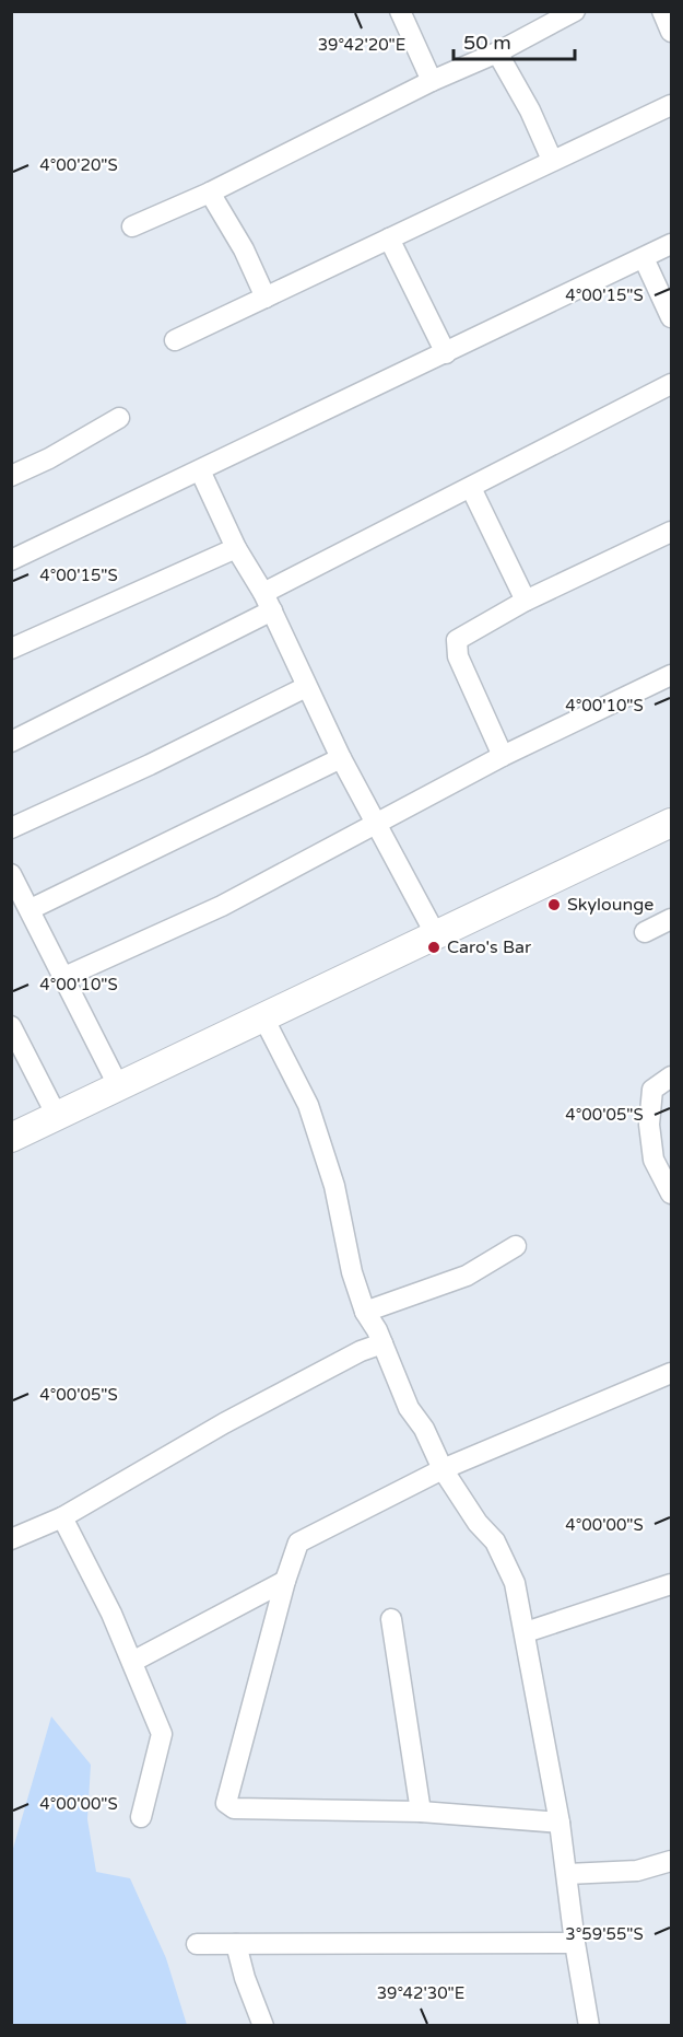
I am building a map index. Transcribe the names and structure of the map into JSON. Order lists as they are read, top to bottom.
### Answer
{
  "places": ["Skylounge", "Caro's Bar"],
  "scale_bar": "50 m",
  "coordinates": [
    "39°42'20\"E",
    "4°00'20\"S",
    "4°00'15\"S",
    "4°00'10\"S",
    "4°00'05\"S",
    "4°00'00\"S",
    "3°59'55\"S",
    "39°42'30\"E"
  ]
}
